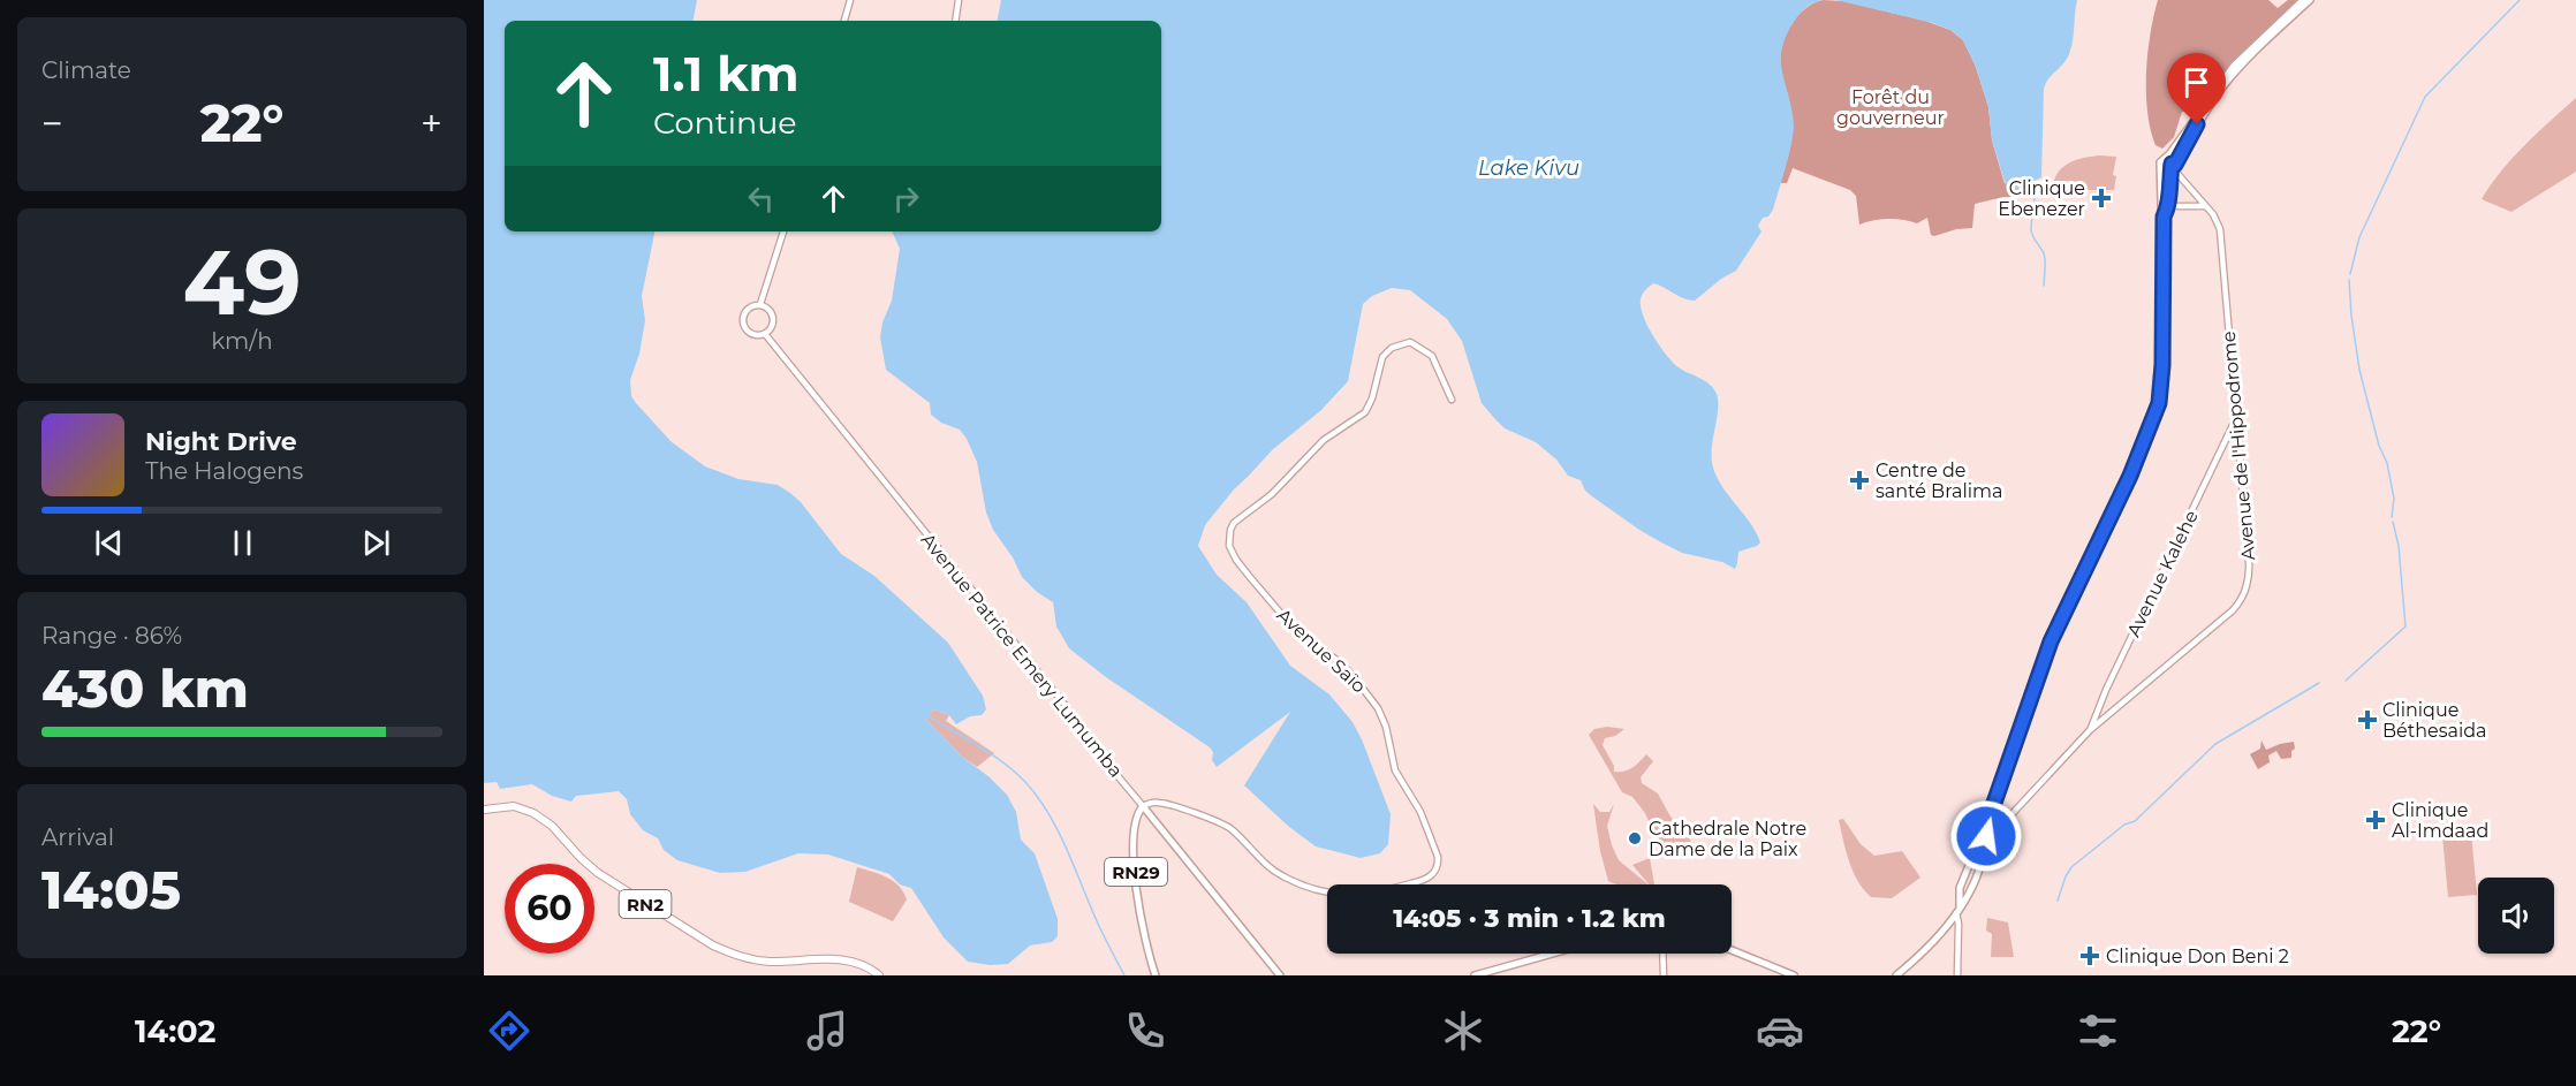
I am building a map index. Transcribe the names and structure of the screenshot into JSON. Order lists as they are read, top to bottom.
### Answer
{
  "streets": {
    "highway": ["RN2"],
    "main road": ["Avenue Patrice Emery Lumumba", "RN29"],
    "street": ["Avenue de l'Hippodrome", "Avenue Kalehe", "Avenue Saïo"]
  },
  "crossings": [
    ["Avenue de l'Hippodrome", "Avenue Kalehe"],
    ["Avenue Saïo", "Avenue Patrice Emery Lumumba"],
    ["Avenue Saïo", "RN29"],
    ["Avenue Patrice Emery Lumumba", "RN29"]
  ],
  "water": ["Lake Kivu"],
  "parks": ["Forêt du gouverneur"],
  "places": {
    "health": [
      "Clinique Ebenezer",
      "Centre de santé Bralima",
      "Clinique Béthesaida",
      "Clinique Al-Imdaad",
      "Clinique Don Beni 2"
    ],
    "other": ["Cathedrale Notre Dame de la Paix"]
  },
  "page": {
    "tile": [
      "Climate",
      ["49", "km/h"],
      ["Range · 86%", "430 km"],
      ["Arrival", "14:05"]
    ],
    "turn": ["1.1 km", "Continue"],
    "heat": ["−", "22°", "+"],
    "song": ["Night Drive", "The Halogens"],
    "limit": "60",
    "trip": "14:05 · 3 min · 1.2 km",
    "tabs": ["14:02", "22°"]
  }
}
